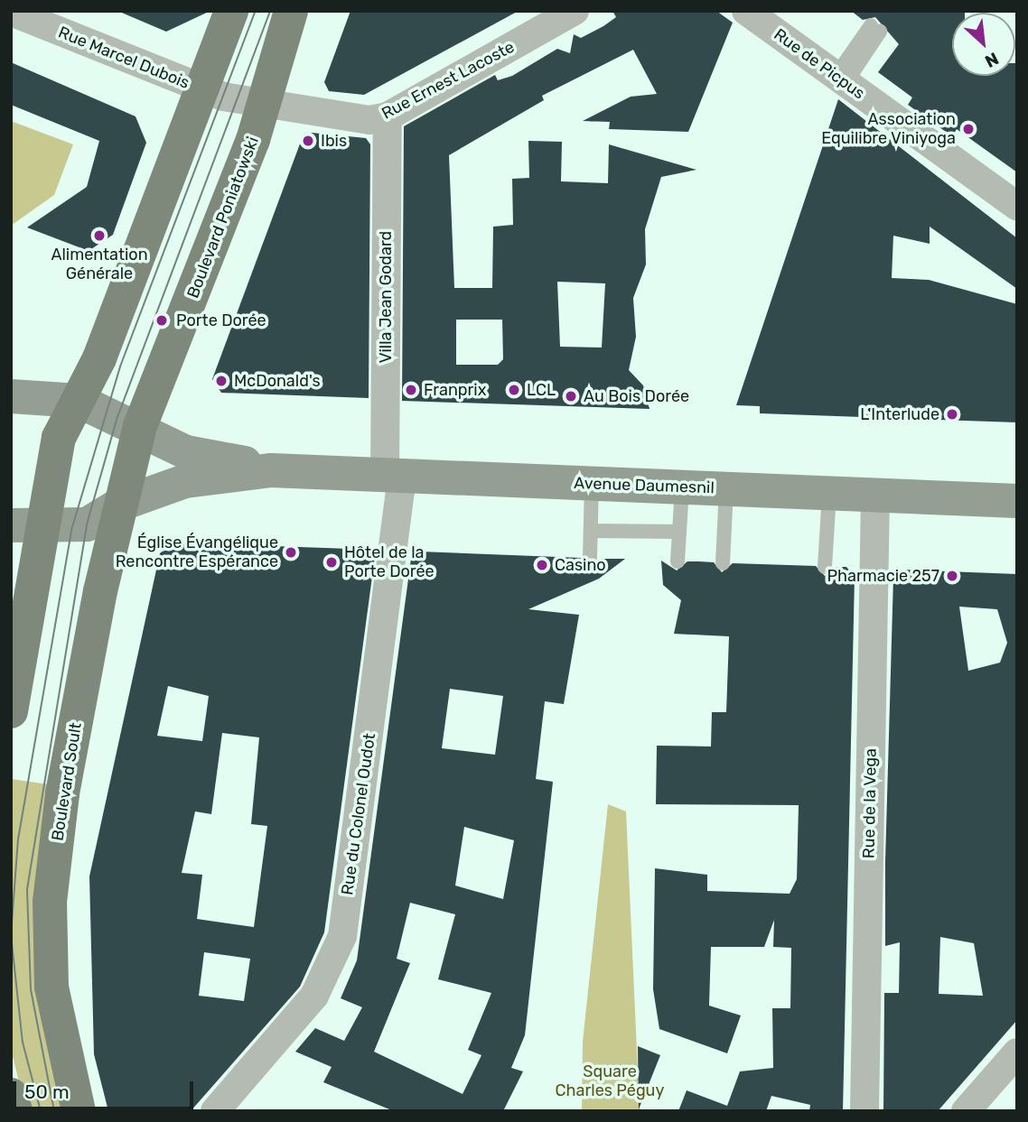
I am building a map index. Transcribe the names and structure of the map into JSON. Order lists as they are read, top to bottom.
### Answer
{
  "streets": {
    "main road": ["Boulevard Poniatowski", "Avenue Daumesnil", "Boulevard Soult"],
    "street": [
      "Rue Marcel Dubois",
      "Rue de Picpus",
      "Rue Ernest Lacoste",
      "Villa Jean Godard",
      "Rue de la Vega",
      "Rue du Colonel Oudot"
    ]
  },
  "crossings": [
    ["Rue Marcel Dubois", "Rue Ernest Lacoste"],
    ["Rue Ernest Lacoste", "Boulevard Poniatowski"],
    ["Rue Ernest Lacoste", "Villa Jean Godard"],
    ["Boulevard Poniatowski", "Avenue Daumesnil"],
    ["Boulevard Poniatowski", "Boulevard Soult"],
    ["Villa Jean Godard", "Avenue Daumesnil"],
    ["Villa Jean Godard", "Rue du Colonel Oudot"],
    ["Avenue Daumesnil", "Boulevard Soult"],
    ["Avenue Daumesnil", "Rue de la Vega"],
    ["Avenue Daumesnil", "Rue du Colonel Oudot"]
  ],
  "parks": ["Square Charles Péguy"],
  "places": [
    "Association Equilibre Viniyoga",
    "Ibis",
    "Alimentation Générale",
    "Porte Dorée",
    "McDonald's",
    "Franprix",
    "LCL",
    "Au Bois Dorée",
    "L'Interlude",
    "Église Évangélique Rencontre Espérance",
    "Hôtel de la Porte Dorée",
    "Casino",
    "Pharmacie 257"
  ],
  "scale_bar": "50 m",
  "north": "bottom right"
}
